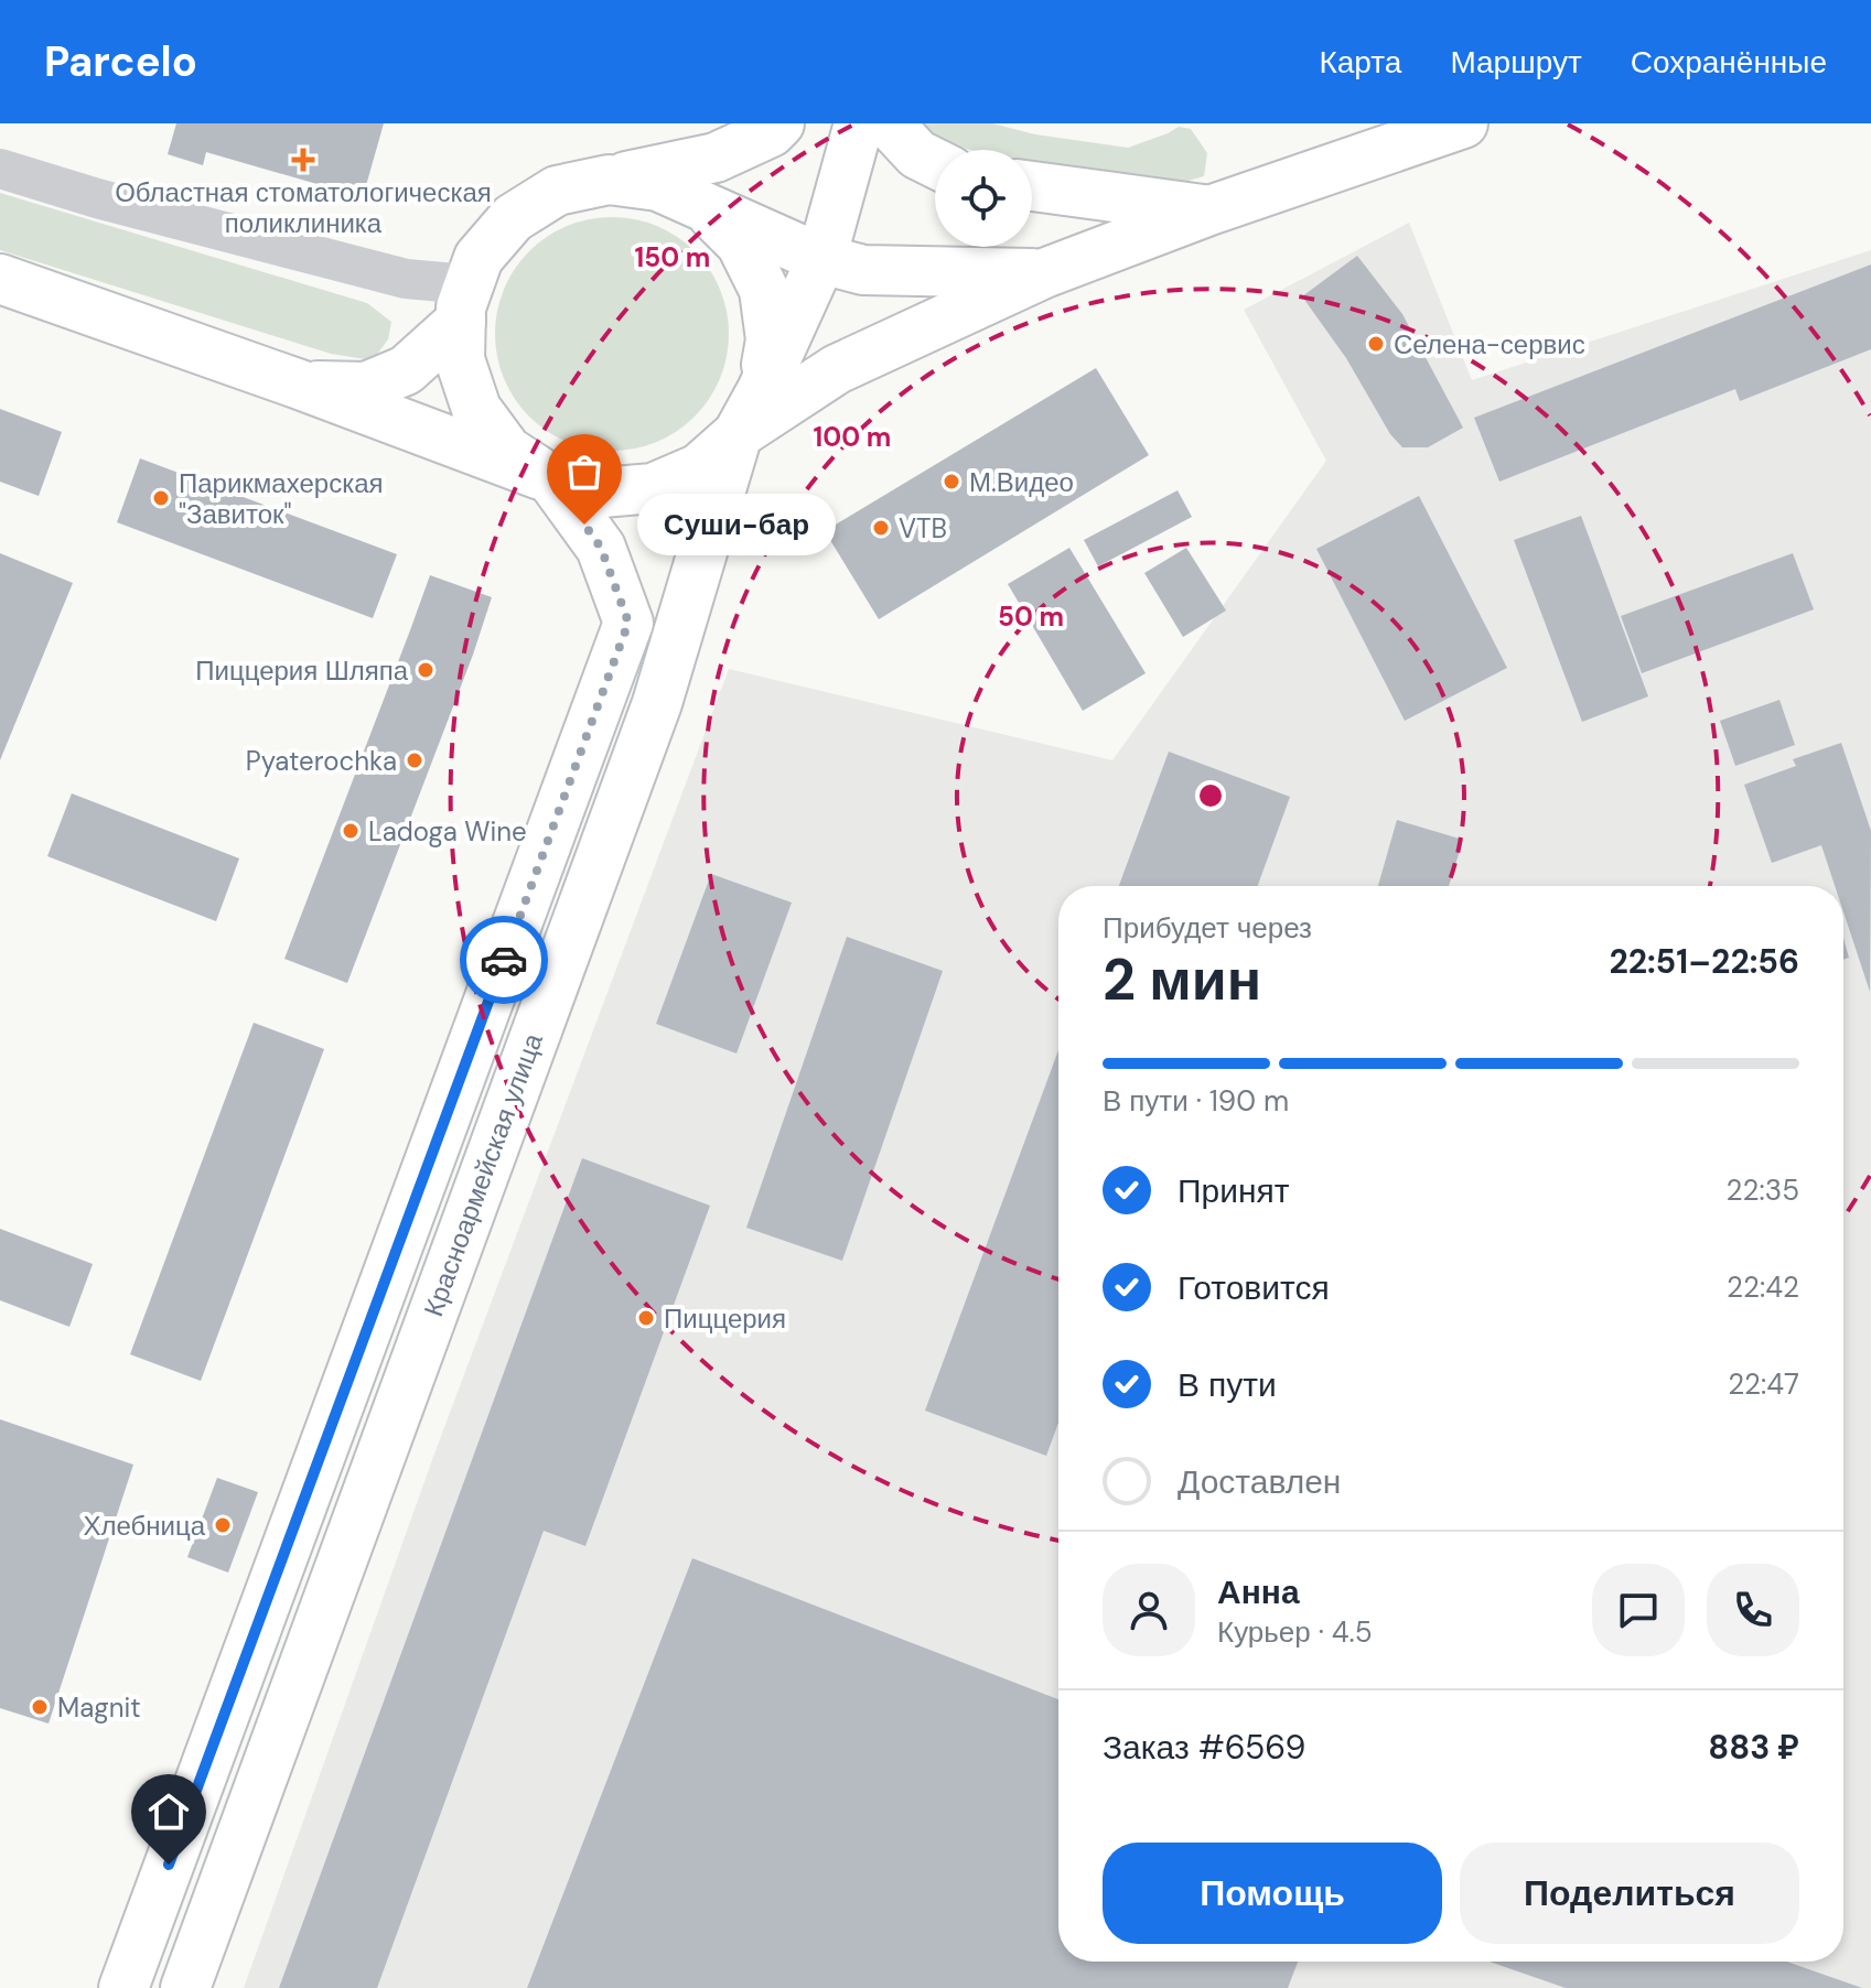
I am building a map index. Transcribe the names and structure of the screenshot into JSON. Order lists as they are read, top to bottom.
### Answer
{
  "streets": {
    "main road": ["Красноармейская улица"]
  },
  "places": {
    "health": ["Областная стоматологическая поликлиника"],
    "other": [
      "Селена-сервис",
      "М.Видео",
      "Парикмахерская \"Завиток\"",
      "Суши-бар",
      "VTB",
      "Пиццерия Шляпа",
      "Pyaterochka",
      "Ladoga Wine",
      "Пиццерия",
      "Хлебница",
      "Magnit"
    ]
  },
  "page": {
    "header": "Parcelo",
    "nav": ["Карта", "Маршрут", "Сохранённые"],
    "bubble": "Суши-бар",
    "heading": ["2 мин", "Прибудет через", "22:51–22:56"],
    "panel": [
      "Анна",
      "Курьер · 4.5",
      "Заказ #6569",
      "883 ₽"
    ],
    "bar": "В пути · 190 m",
    "list": [
      ["Принят", "22:35"],
      ["Готовится", "22:42"],
      ["В пути", "22:47"],
      "Доставлен"
    ],
    "buttons": ["Помощь", "Поделиться"]
  },
  "rings": ["150 m", "100 m", "50 m"]
}
